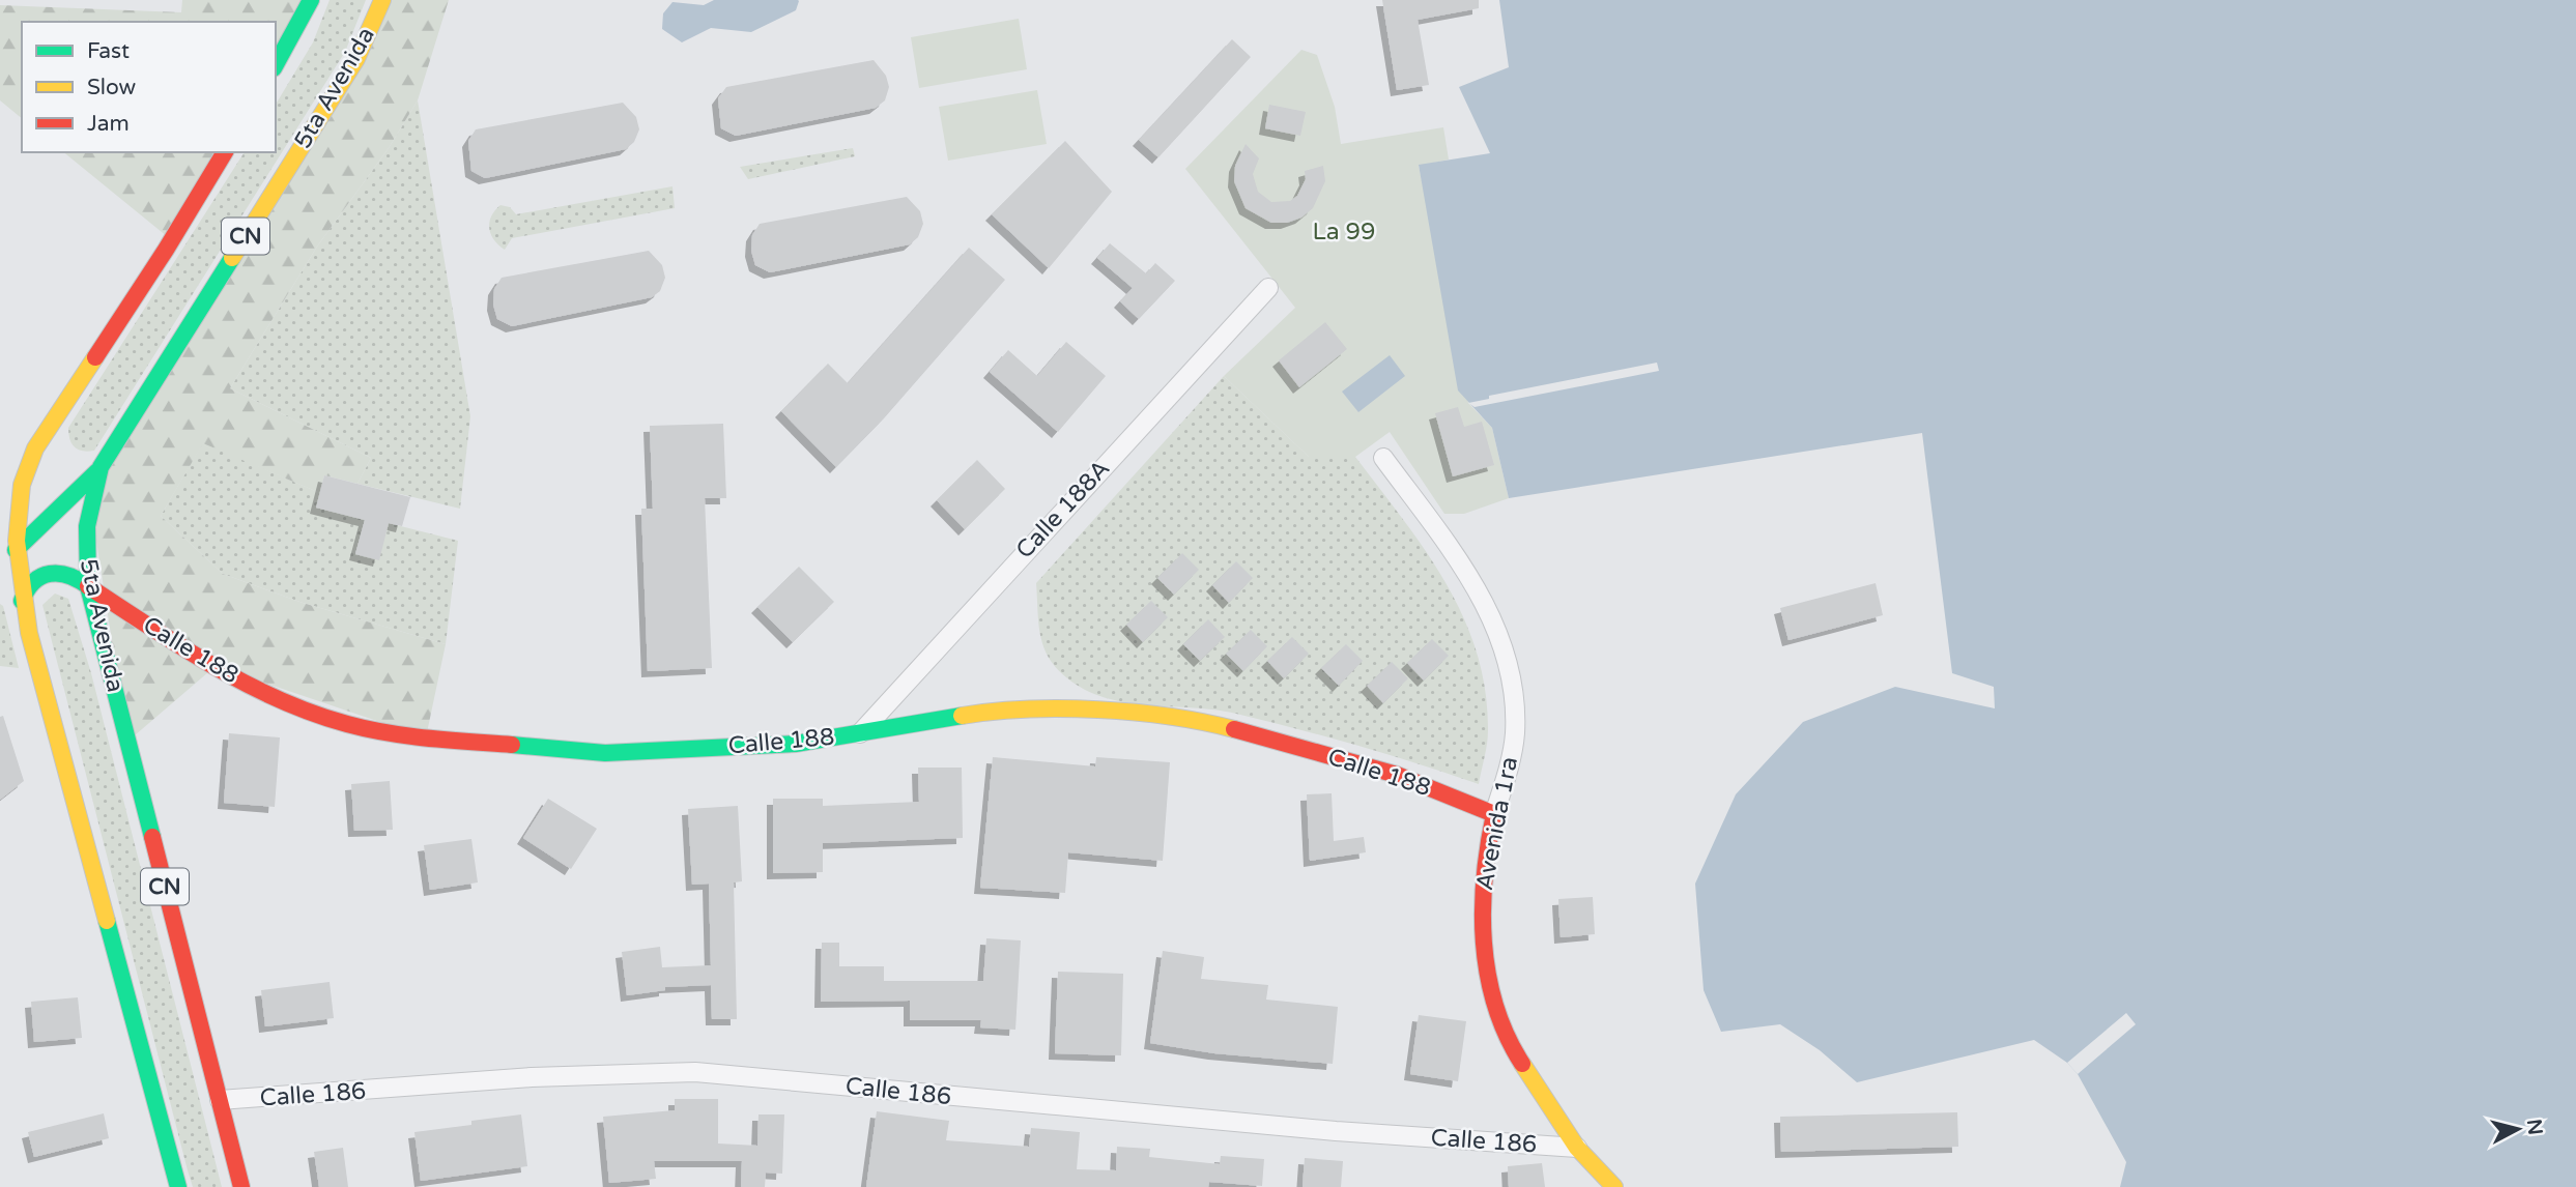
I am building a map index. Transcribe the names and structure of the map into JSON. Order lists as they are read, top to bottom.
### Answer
{
  "streets": {
    "main road": [
      "5ta Avenida",
      "CN",
      "Calle 188",
      "Avenida 1ra"
    ],
    "street": ["Calle 188A", "Calle 186"]
  },
  "crossings": [
    ["5ta Avenida", "Calle 188"],
    ["5ta Avenida", "Calle 186"],
    ["Calle 188A", "Calle 188"],
    ["Calle 188", "Avenida 1ra"],
    ["Avenida 1ra", "Calle 186"]
  ],
  "parks": ["La 99"],
  "legend": ["Fast", "Slow", "Jam"],
  "north": "right"
}
